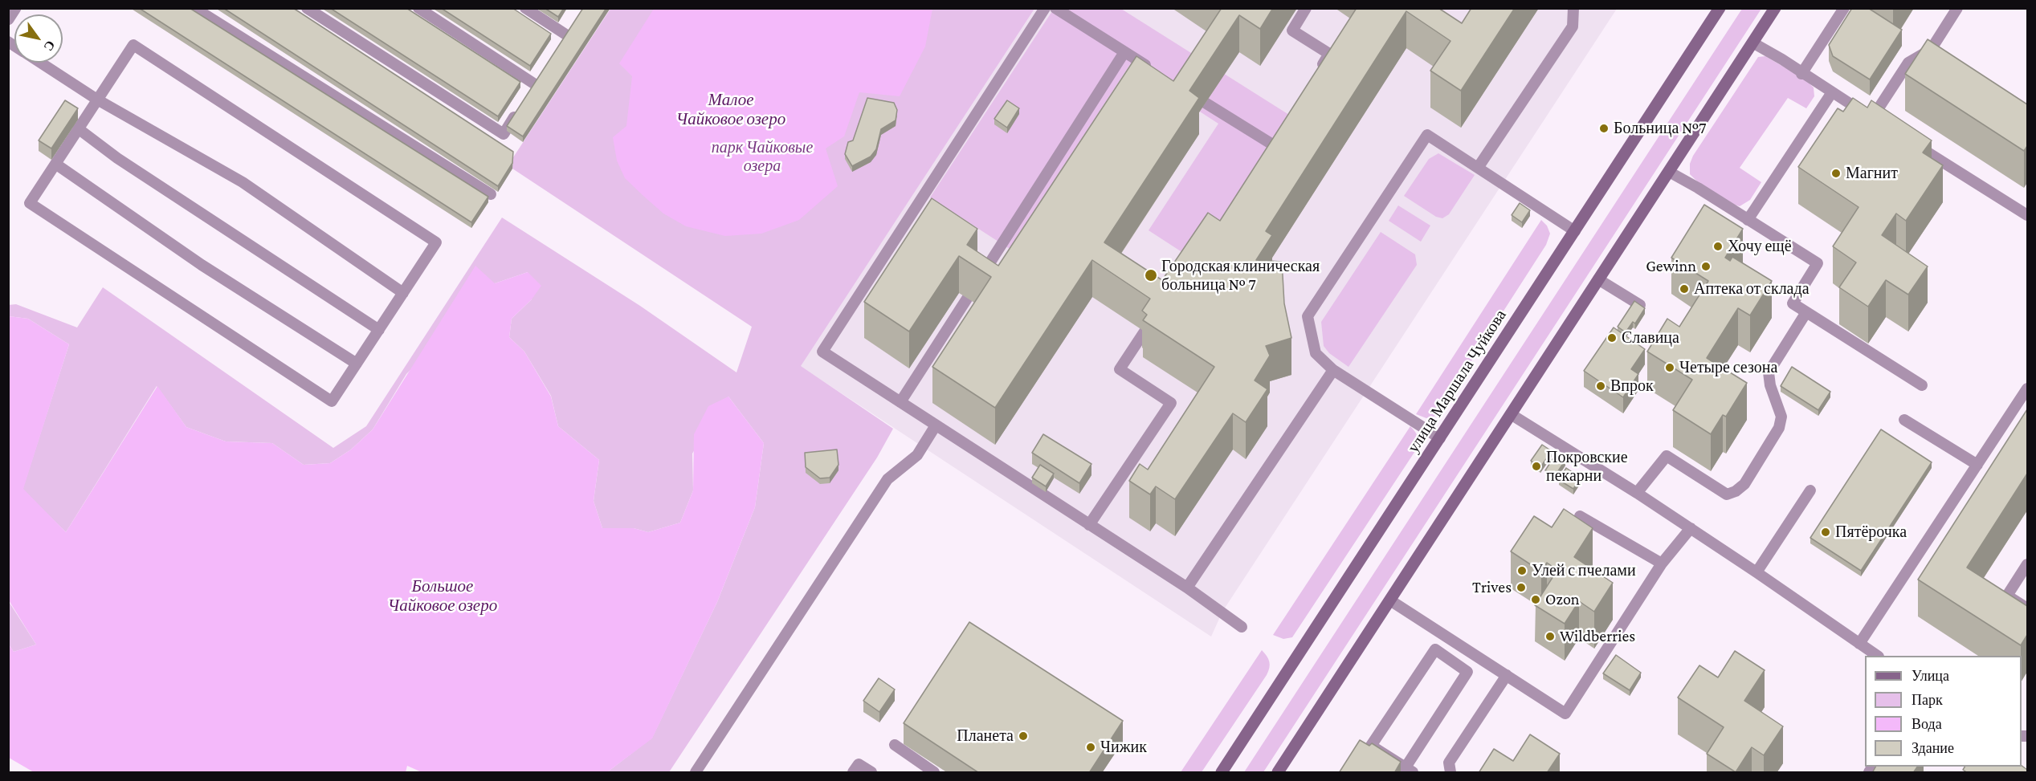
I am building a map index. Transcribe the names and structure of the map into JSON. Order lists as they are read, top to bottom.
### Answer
{
  "streets": {
    "main road": ["улица Маршала Чуйкова"]
  },
  "water": ["Малое Чайковое озеро", "Большое Чайковое озеро"],
  "parks": ["парк Чайковые озера"],
  "places": [
    "Больница №7",
    "Магнит",
    "Хочу ещё",
    "Gewinn",
    "Городская клиническая больница № 7",
    "Аптека от склада",
    "Славица",
    "Четыре сезона",
    "Впрок",
    "Покровские пекарни",
    "Пятёрочка",
    "Улей с пчелами",
    "Trives",
    "Ozon",
    "Wildberries",
    "Планета",
    "Чижик"
  ],
  "legend": [
    "Улица",
    "Парк",
    "Вода",
    "Здание"
  ],
  "north": "bottom right"
}
